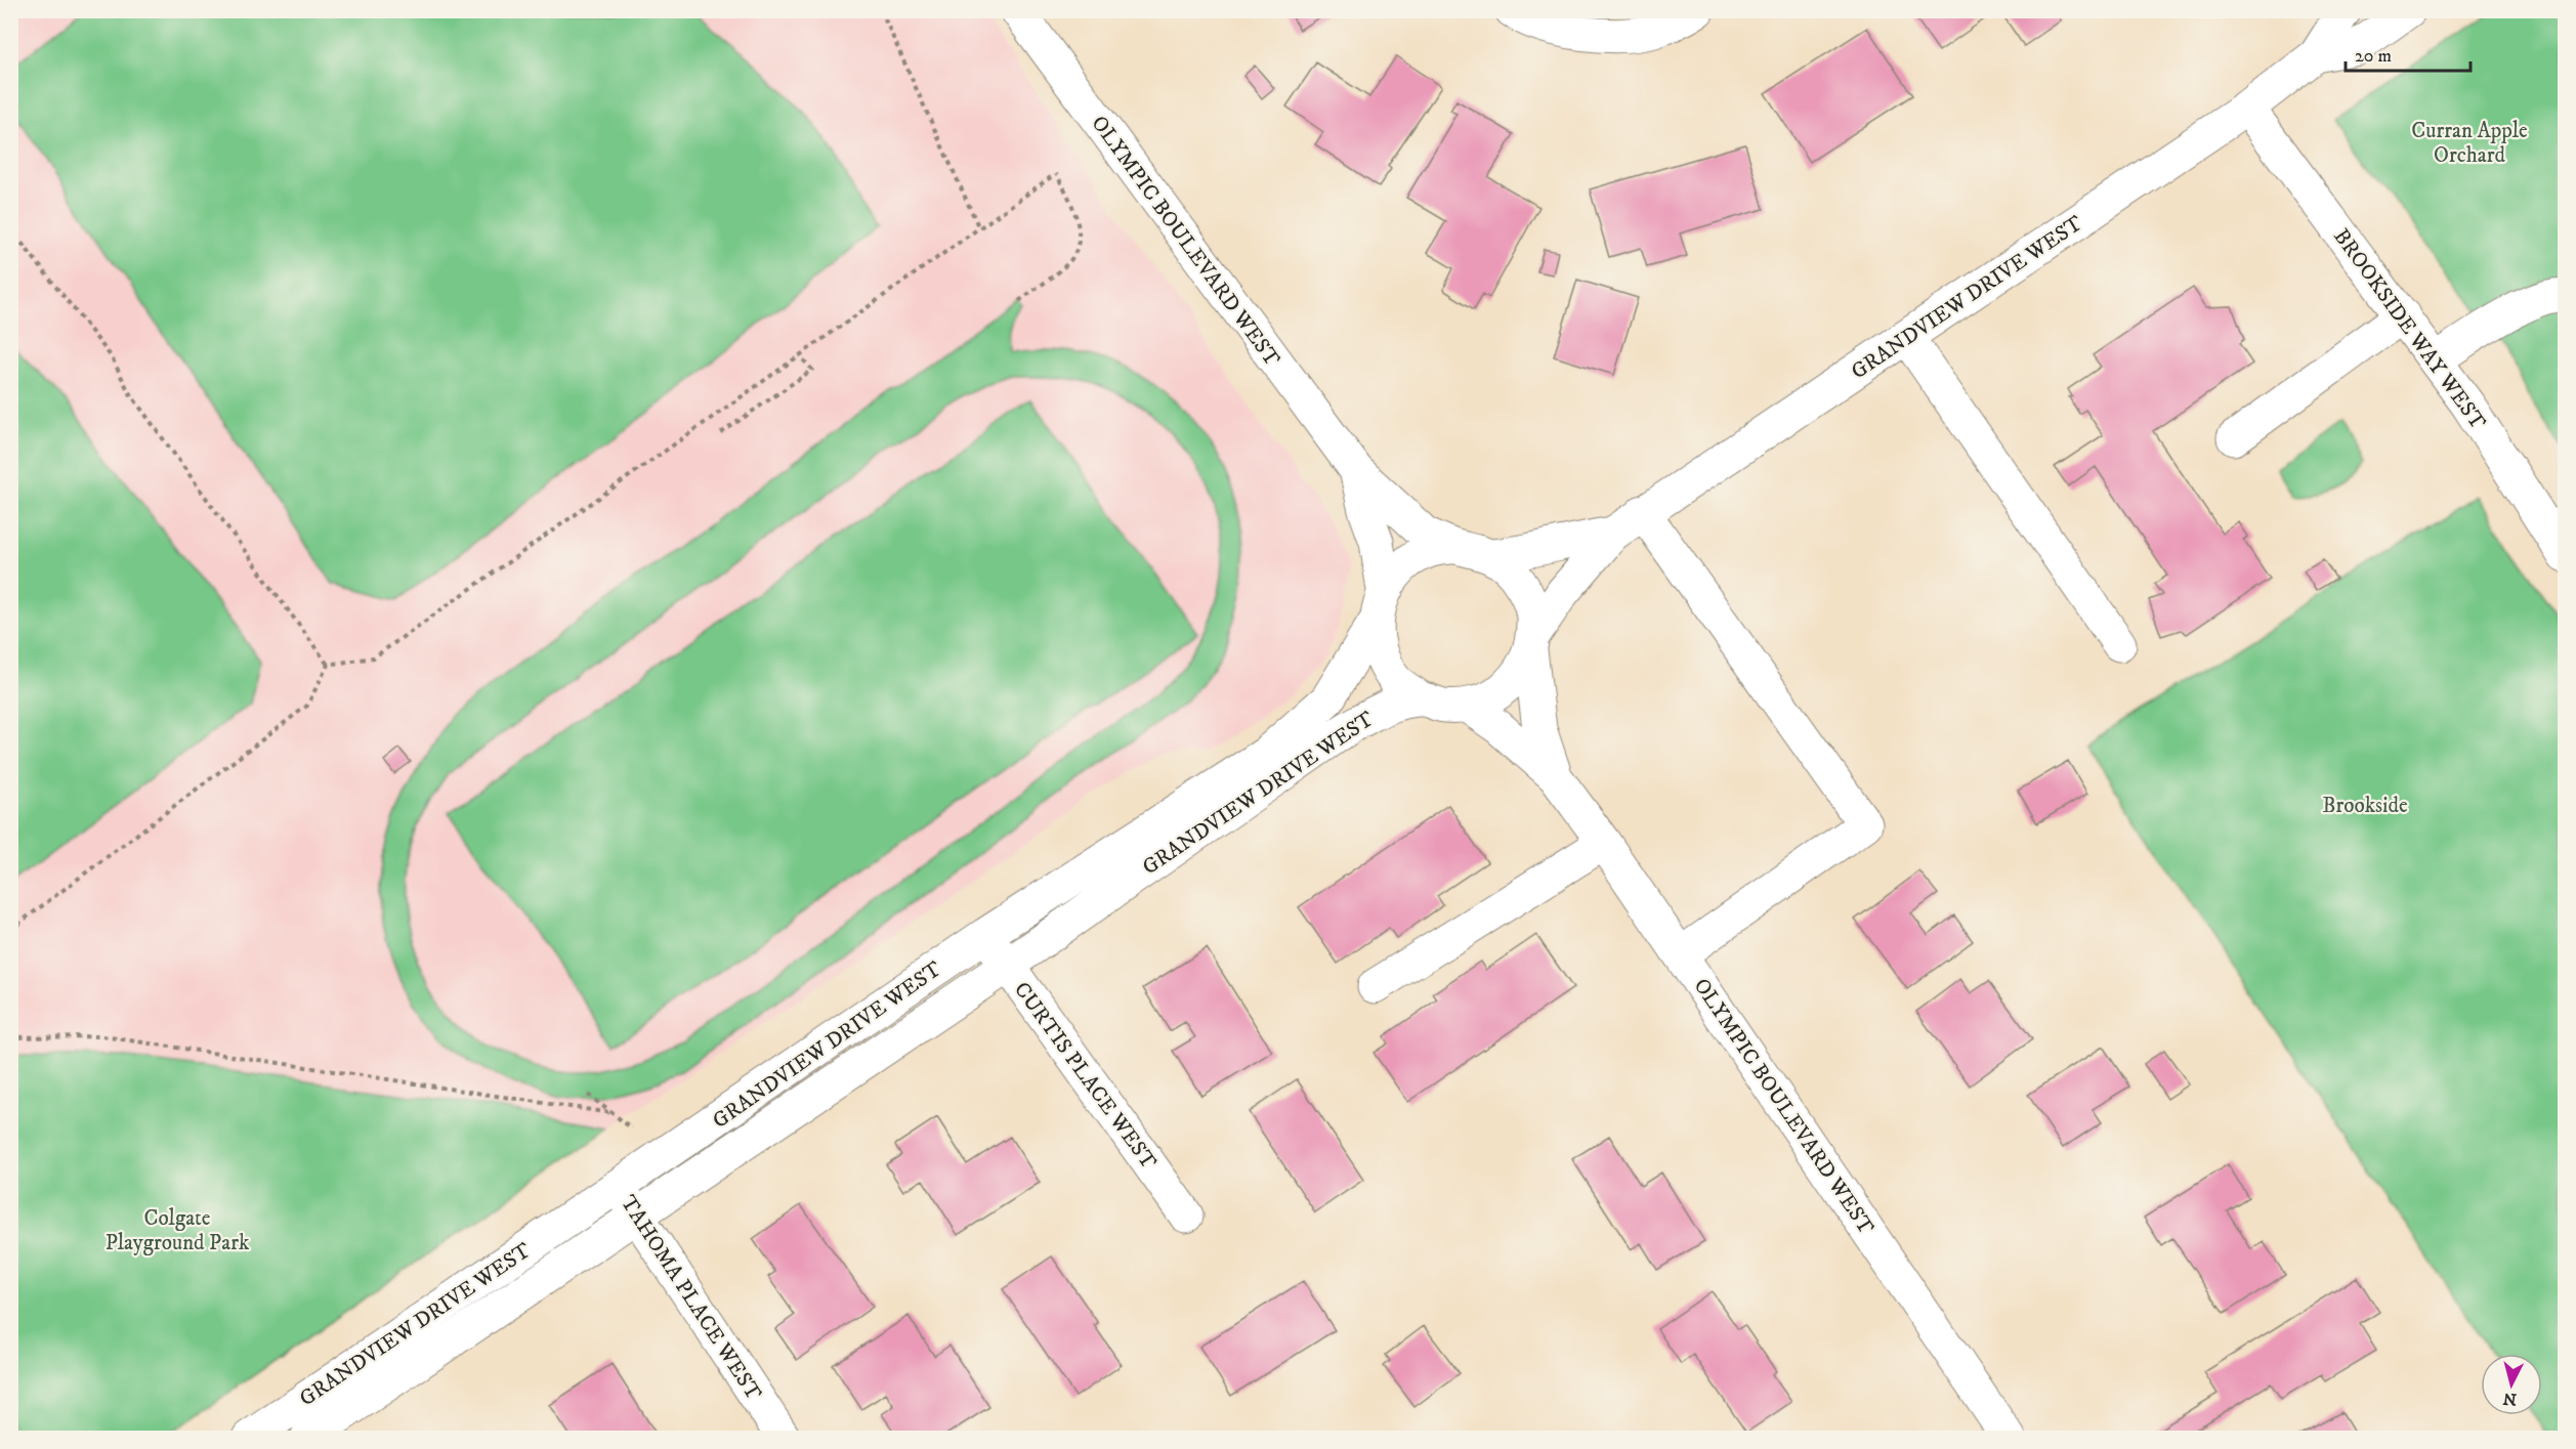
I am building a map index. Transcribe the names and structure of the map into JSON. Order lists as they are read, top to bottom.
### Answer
{
  "streets": {
    "street": [
      "OLYMPIC BOULEVARD WEST",
      "GRANDVIEW DRIVE WEST",
      "BROOKSIDE WAY WEST",
      "CURTIS PLACE WEST",
      "TAHOMA PLACE WEST"
    ]
  },
  "crossings": [
    ["OLYMPIC BOULEVARD WEST", "GRANDVIEW DRIVE WEST"],
    ["GRANDVIEW DRIVE WEST", "BROOKSIDE WAY WEST"],
    ["GRANDVIEW DRIVE WEST", "CURTIS PLACE WEST"],
    ["GRANDVIEW DRIVE WEST", "TAHOMA PLACE WEST"]
  ],
  "parks": ["Curran Apple Orchard", "Brookside", "Colgate Playground Park"],
  "scale_bar": "20 m",
  "north": "bottom"
}
